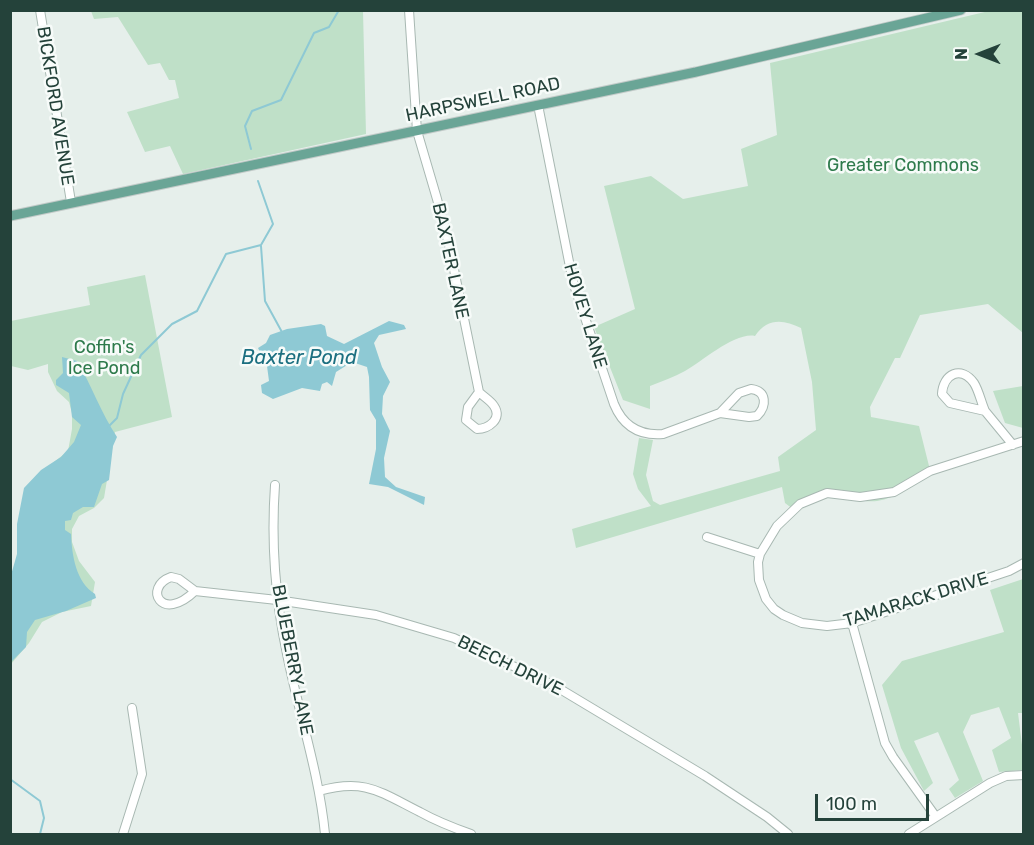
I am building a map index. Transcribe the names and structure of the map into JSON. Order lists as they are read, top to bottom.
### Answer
{
  "streets": {
    "main road": ["HARPSWELL ROAD"],
    "street": [
      "BICKFORD AVENUE",
      "BAXTER LANE",
      "HOVEY LANE",
      "TAMARACK DRIVE",
      "BLUEBERRY LANE",
      "BEECH DRIVE"
    ]
  },
  "crossings": [
    ["HARPSWELL ROAD", "BICKFORD AVENUE"],
    ["HARPSWELL ROAD", "BAXTER LANE"],
    ["HARPSWELL ROAD", "HOVEY LANE"],
    ["BLUEBERRY LANE", "BEECH DRIVE"]
  ],
  "water": ["Baxter Pond"],
  "parks": ["Greater Commons", "Coffin's Ice Pond"],
  "scale_bar": "100 m",
  "north": "left"
}
